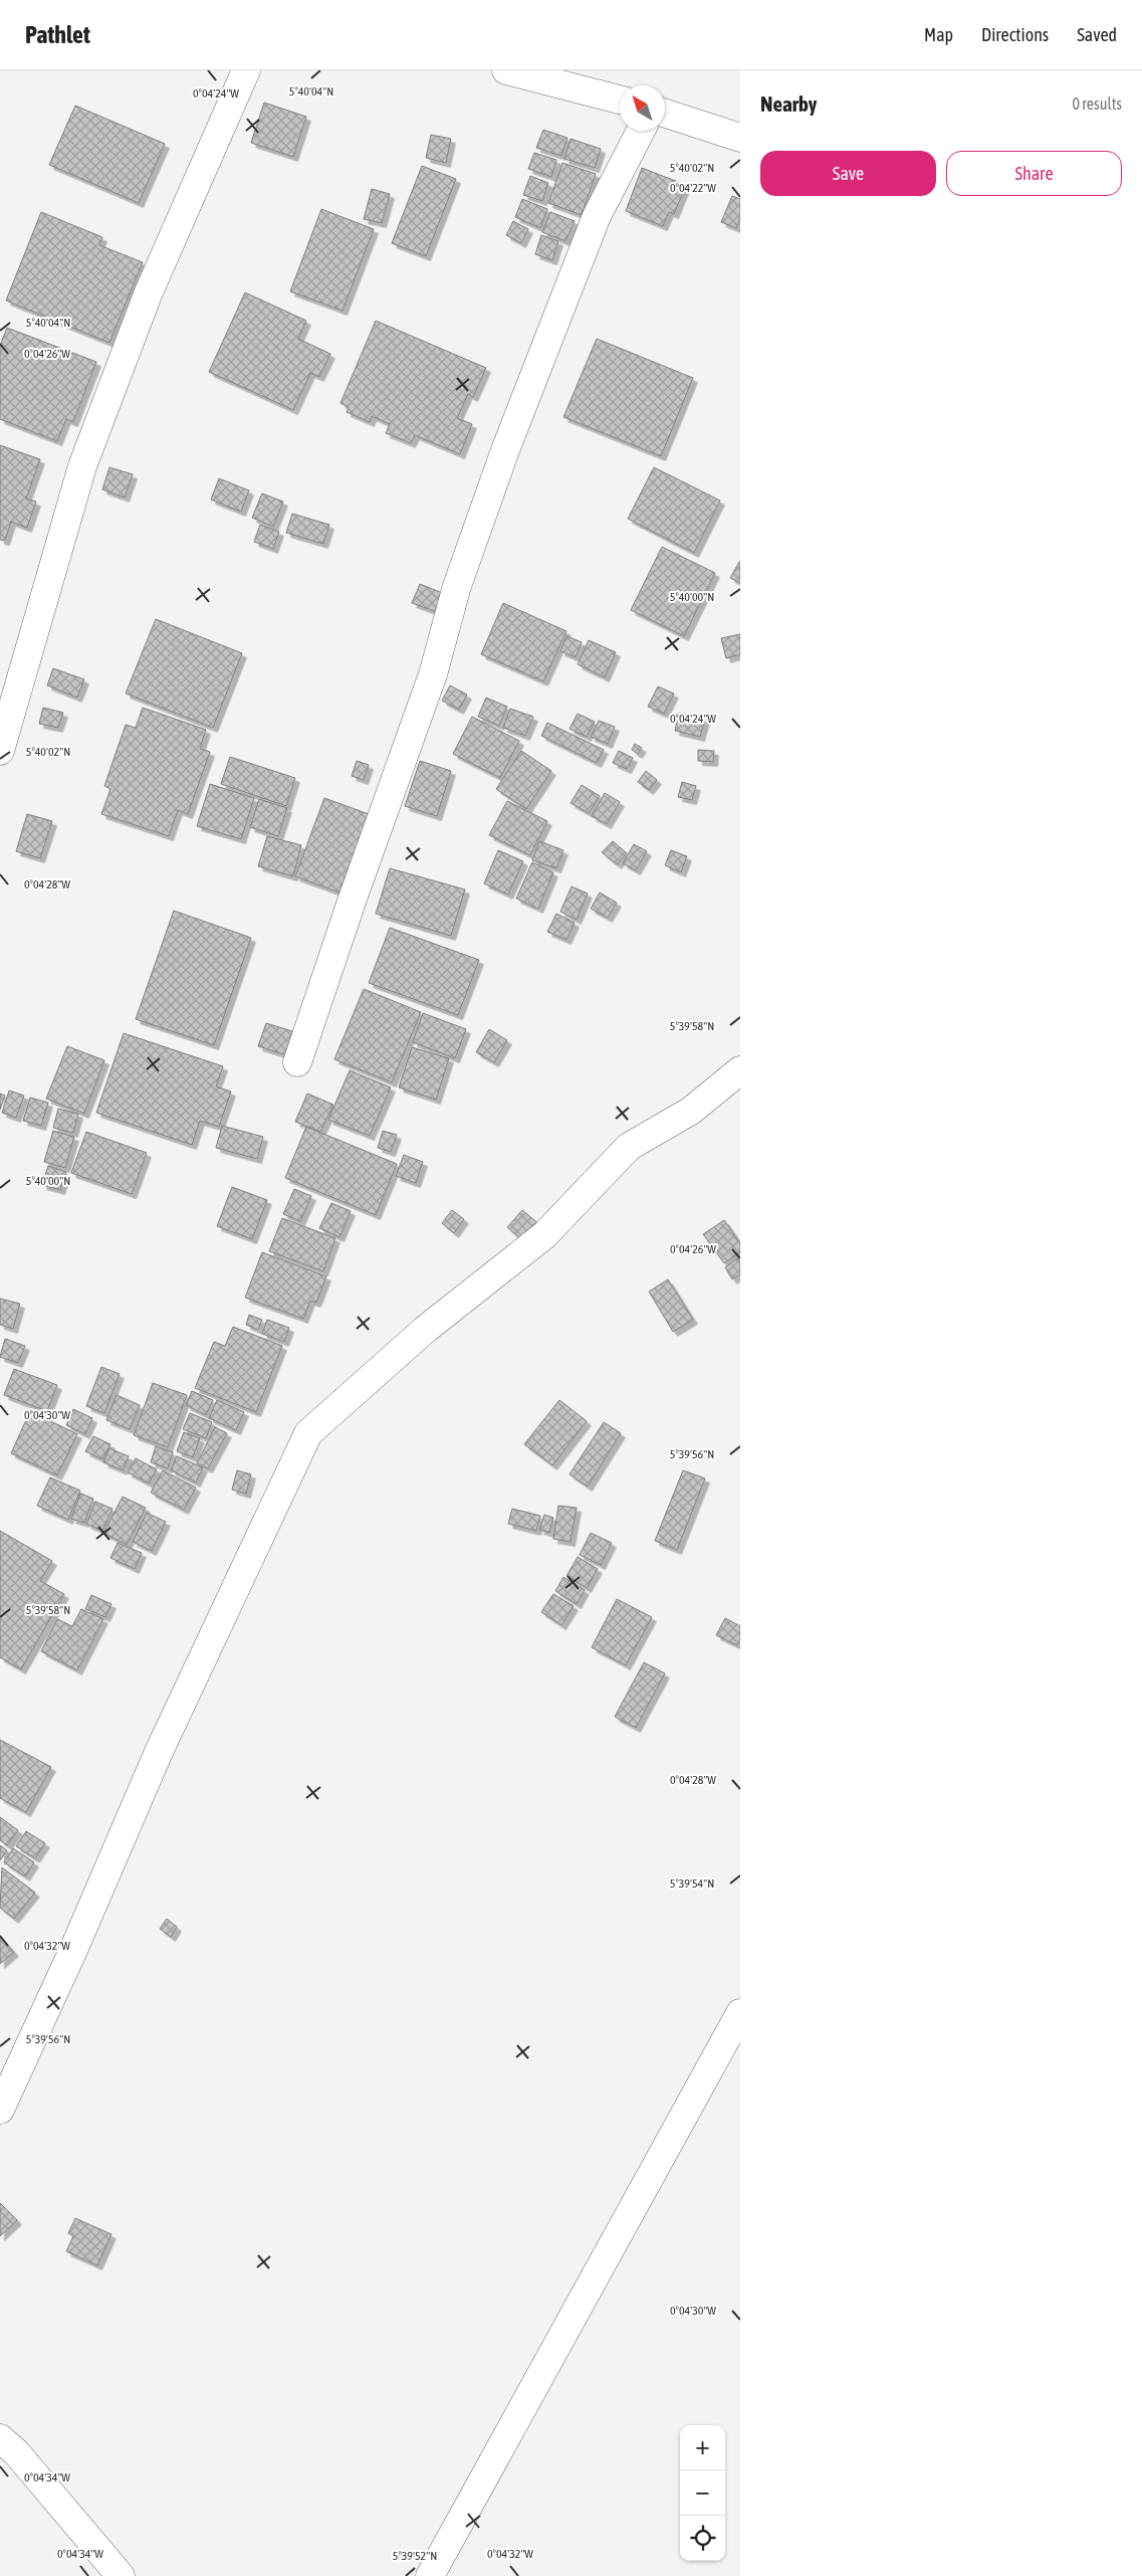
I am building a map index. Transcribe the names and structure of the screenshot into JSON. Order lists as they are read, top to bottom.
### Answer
{
  "north": "top left",
  "page": {
    "header": "Pathlet",
    "nav": ["Map", "Directions", "Saved"],
    "heading": ["Nearby", "0 results"],
    "buttons": ["Save", "Share"],
    "map_buttons": ["+", "−"]
  },
  "coordinates": [
    "5°40'04\"N",
    "0°04'24\"W",
    "5°40'02\"N",
    "0°04'22\"W",
    "0°04'26\"W",
    "5°40'00\"N",
    "0°04'28\"W",
    "5°39'58\"N",
    "0°04'30\"W",
    "5°39'56\"N",
    "5°39'54\"N",
    "0°04'32\"W",
    "0°04'34\"W",
    "5°39'52\"N"
  ]
}
